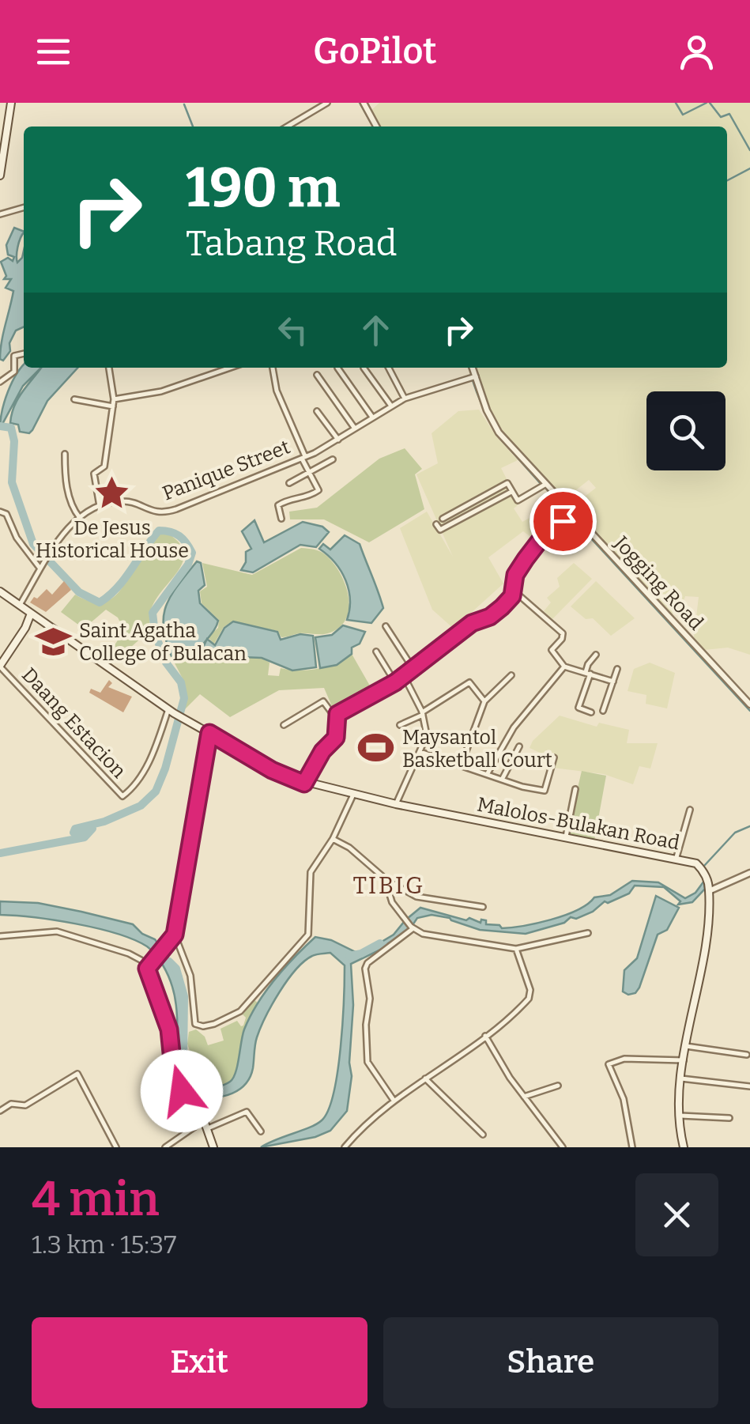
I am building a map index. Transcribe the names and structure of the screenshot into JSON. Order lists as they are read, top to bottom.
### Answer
{
  "streets": {
    "main road": ["Malolos-Bulakan Road"],
    "street": ["Panique Street", "Jogging Road", "Daang Estacion"]
  },
  "crossings": [
    ["Panique Street", "Jogging Road"],
    ["Daang Estacion", "Malolos-Bulakan Road"]
  ],
  "districts": ["TIBIG"],
  "places": {
    "place": ["De Jesus Historical House"],
    "school or university": ["Saint Agatha College of Bulacan"],
    "sports": ["Maysantol Basketball Court"]
  },
  "page": {
    "header": "GoPilot",
    "turn": ["190 m", "Tabang Road"],
    "heading": ["4 min", "1.3 km · 15:37"],
    "buttons": ["Exit", "Share"]
  }
}
